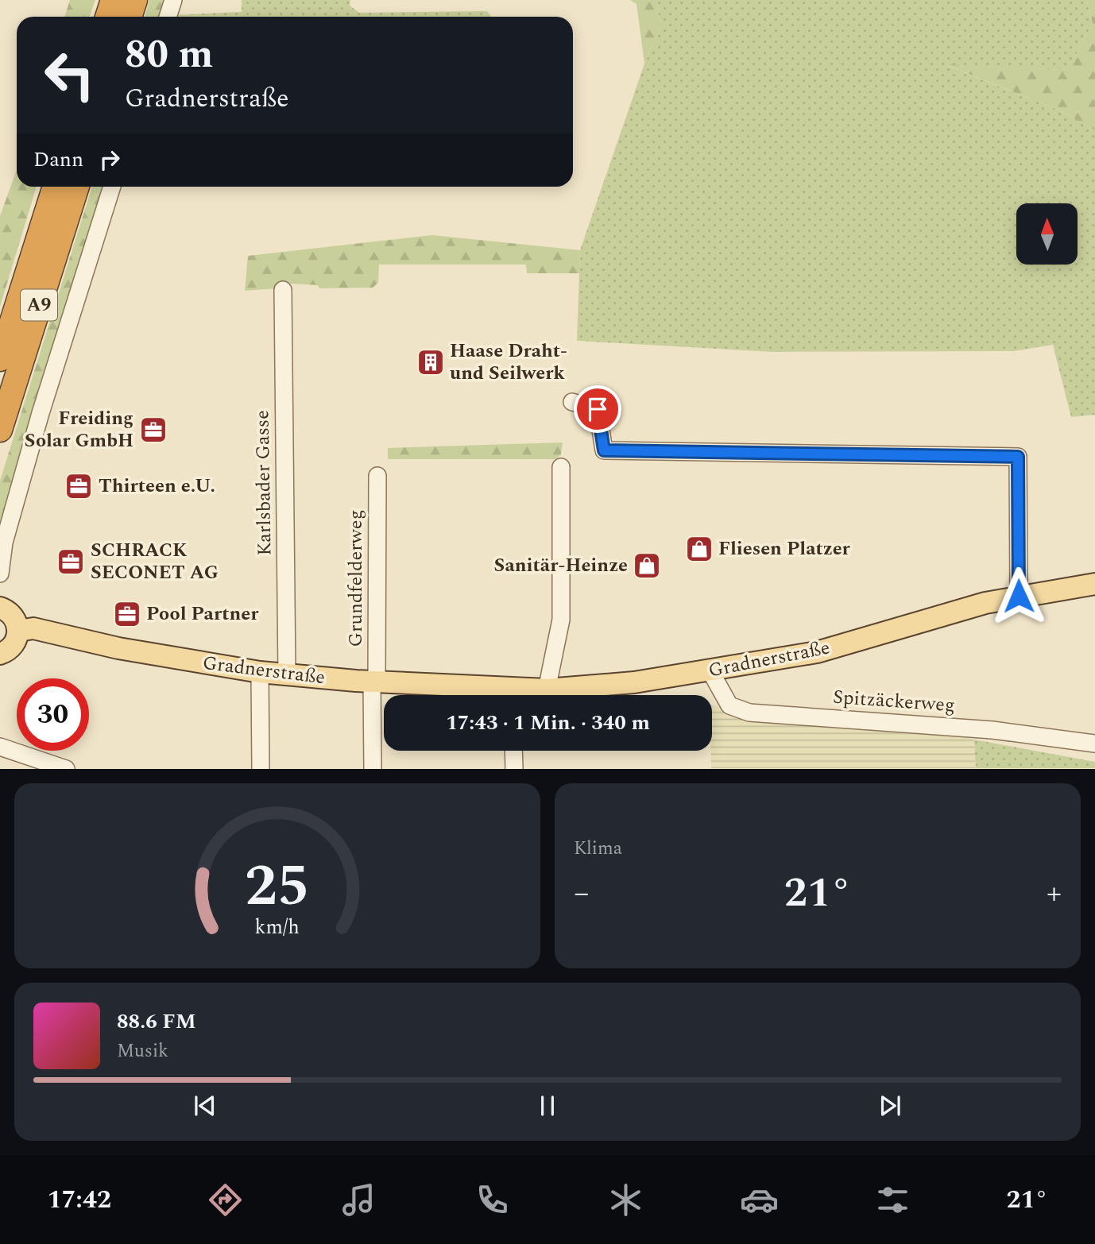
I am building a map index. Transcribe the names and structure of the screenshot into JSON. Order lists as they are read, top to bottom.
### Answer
{
  "streets": {
    "highway": ["A9"],
    "main road": ["Gradnerstraße"],
    "street": ["Karlsbader Gasse", "Grundfelderweg", "Spitzäckerweg"]
  },
  "crossings": [
    ["Karlsbader Gasse", "Gradnerstraße"],
    ["Grundfelderweg", "Gradnerstraße"],
    ["Gradnerstraße", "Spitzäckerweg"]
  ],
  "places": {
    "building": ["Haase Draht- und Seilwerk"],
    "office": [
      "Freiding Solar GmbH",
      "Thirteen e.U.",
      "SCHRACK SECONET AG",
      "Pool Partner"
    ],
    "shop": ["Fliesen Platzer", "Sanitär-Heinze"]
  },
  "north": "top",
  "page": {
    "turn": ["80 m", "Gradnerstraße"],
    "then": "Dann",
    "limit": "30",
    "trip": "17:43 · 1 Min. · 340 m",
    "tile": "Klima",
    "heat": ["−", "21°", "+"],
    "song": ["88.6 FM", "Musik"],
    "tabs": ["17:42", "21°"],
    "gauge": ["25", "km/h"]
  }
}
